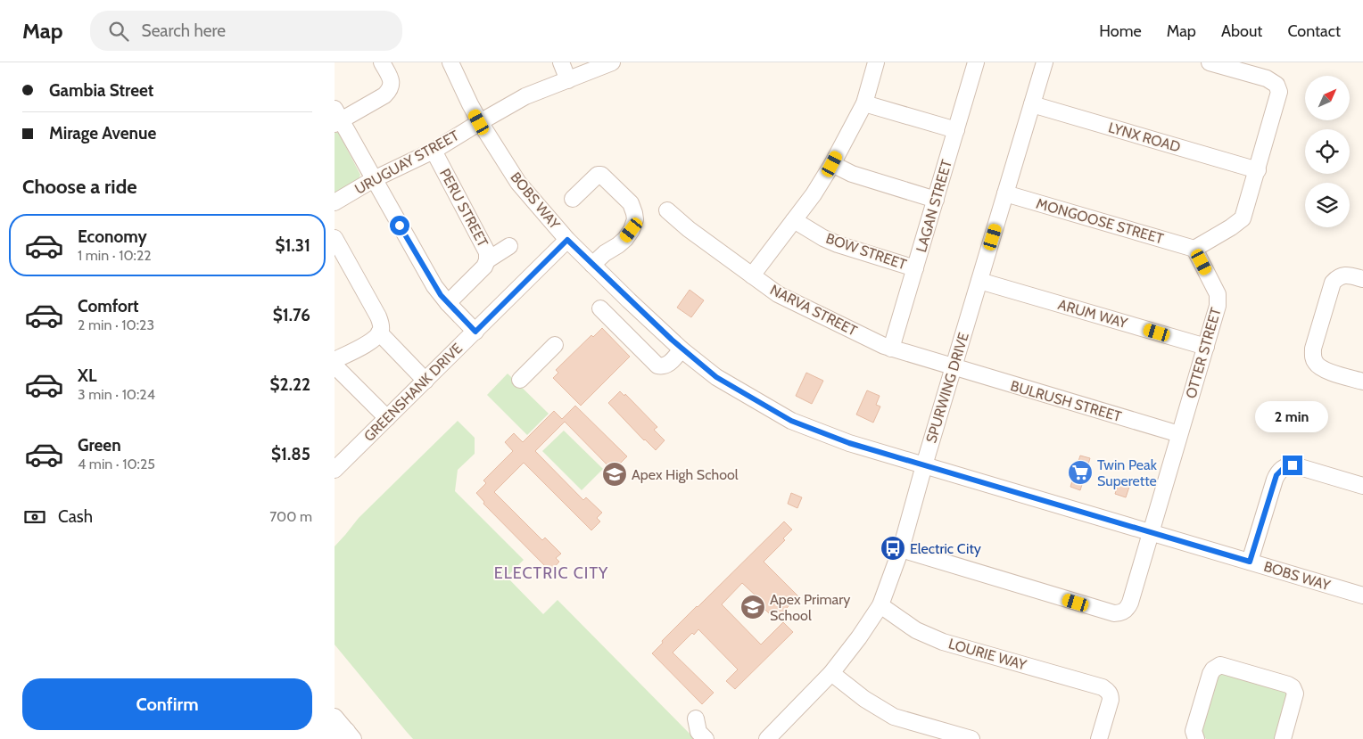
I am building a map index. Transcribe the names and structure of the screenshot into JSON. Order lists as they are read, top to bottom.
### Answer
{
  "streets": {
    "street": [
      "LYNX ROAD",
      "URUGUAY STREET",
      "BOBS WAY",
      "LAGAN STREET",
      "PERU STREET",
      "MONGOOSE STREET",
      "BOW STREET",
      "NARVA STREET",
      "ARUM WAY",
      "OTTER STREET",
      "SPURWING DRIVE",
      "GREENSHANK DRIVE",
      "BULRUSH STREET",
      "LOURIE WAY"
    ]
  },
  "crossings": [
    ["LYNX ROAD", "SPURWING DRIVE"],
    ["URUGUAY STREET", "BOBS WAY"],
    ["URUGUAY STREET", "PERU STREET"],
    ["BOBS WAY", "OTTER STREET"],
    ["BOBS WAY", "SPURWING DRIVE"],
    ["BOBS WAY", "GREENSHANK DRIVE"],
    ["LAGAN STREET", "BOW STREET"],
    ["LAGAN STREET", "NARVA STREET"],
    ["MONGOOSE STREET", "OTTER STREET"],
    ["MONGOOSE STREET", "SPURWING DRIVE"],
    ["NARVA STREET", "SPURWING DRIVE"],
    ["NARVA STREET", "BULRUSH STREET"],
    ["ARUM WAY", "OTTER STREET"],
    ["ARUM WAY", "SPURWING DRIVE"],
    ["OTTER STREET", "SPURWING DRIVE"],
    ["OTTER STREET", "BULRUSH STREET"],
    ["SPURWING DRIVE", "BULRUSH STREET"],
    ["SPURWING DRIVE", "LOURIE WAY"]
  ],
  "districts": ["ELECTRIC CITY"],
  "places": {
    "supermarket": ["Twin Peak Superette"],
    "school or university": ["Apex High School", "Apex Primary School"],
    "bus stop": ["Electric City"]
  },
  "north": "top right",
  "page": {
    "header": "Map",
    "search": "Search here",
    "nav": [
      "Home",
      "Map",
      "About",
      "Contact"
    ],
    "banner": ["Gambia Street", "Mirage Avenue"],
    "heading": "Choose a ride",
    "list": [
      {
        "name": "Economy",
        "note": "1 min · 10:22",
        "value": "$1.31"
      },
      {
        "name": "Comfort",
        "note": "2 min · 10:23",
        "value": "$1.76"
      },
      {
        "name": "XL",
        "note": "3 min · 10:24",
        "value": "$2.22"
      },
      {
        "name": "Green",
        "note": "4 min · 10:25",
        "value": "$1.85"
      }
    ],
    "bubble": "2 min",
    "pay": ["Cash", "700 m"],
    "buttons": "Confirm"
  }
}
